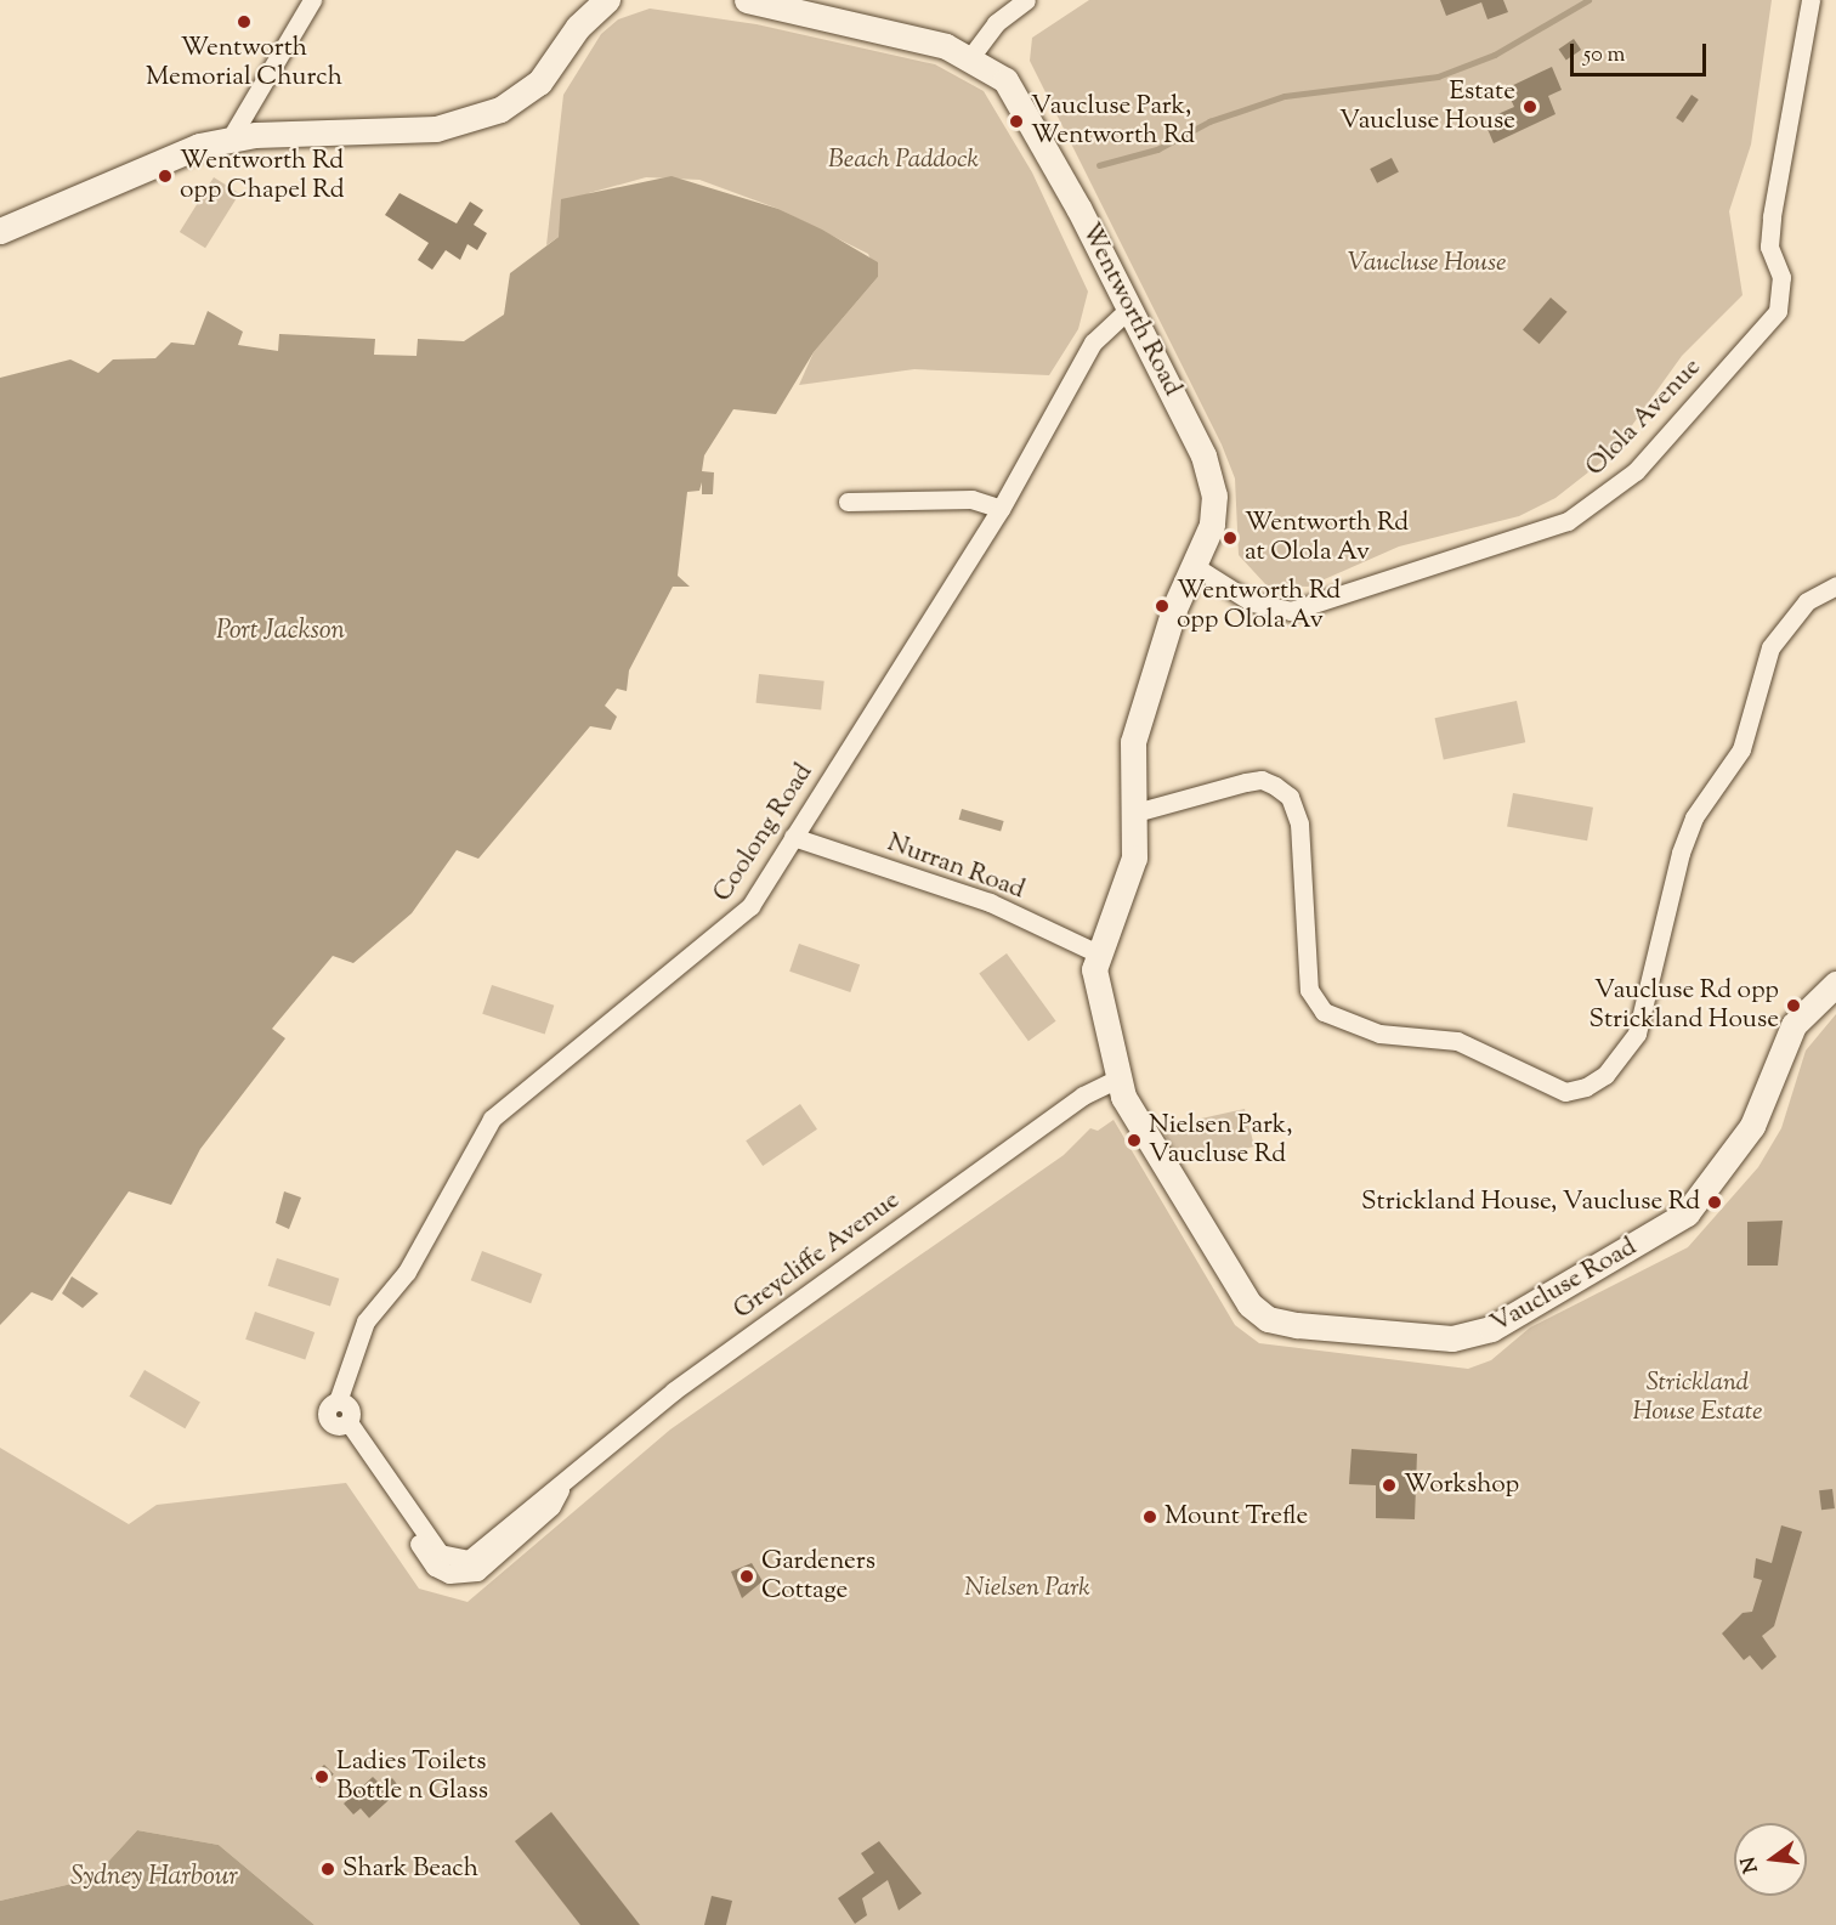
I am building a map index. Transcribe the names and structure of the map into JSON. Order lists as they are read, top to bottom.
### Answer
{
  "streets": {
    "street": [
      "Wentworth Road",
      "Olola Avenue",
      "Coolong Road",
      "Nurran Road",
      "Greycliffe Avenue",
      "Vaucluse Road"
    ]
  },
  "crossings": [
    ["Wentworth Road", "Olola Avenue"],
    ["Wentworth Road", "Coolong Road"],
    ["Wentworth Road", "Nurran Road"],
    ["Wentworth Road", "Greycliffe Avenue"],
    ["Wentworth Road", "Vaucluse Road"],
    ["Coolong Road", "Nurran Road"],
    ["Coolong Road", "Greycliffe Avenue"],
    ["Greycliffe Avenue", "Vaucluse Road"]
  ],
  "water": ["Port Jackson", "Sydney Harbour"],
  "parks": [
    "Beach Paddock",
    "Vaucluse House",
    "Strickland House Estate",
    "Nielsen Park"
  ],
  "places": [
    "Wentworth Memorial Church",
    "Estate Vaucluse House",
    "Vaucluse Park, Wentworth Rd",
    "Wentworth Rd opp Chapel Rd",
    "Wentworth Rd at Olola Av",
    "Wentworth Rd opp Olola Av",
    "Vaucluse Rd opp Strickland House",
    "Nielsen Park, Vaucluse Rd",
    "Strickland House, Vaucluse Rd",
    "Workshop",
    "Mount Trefle",
    "Gardeners Cottage",
    "Ladies Toilets Bottle n Glass",
    "Shark Beach"
  ],
  "scale_bar": "50 m",
  "north": "left"
}
